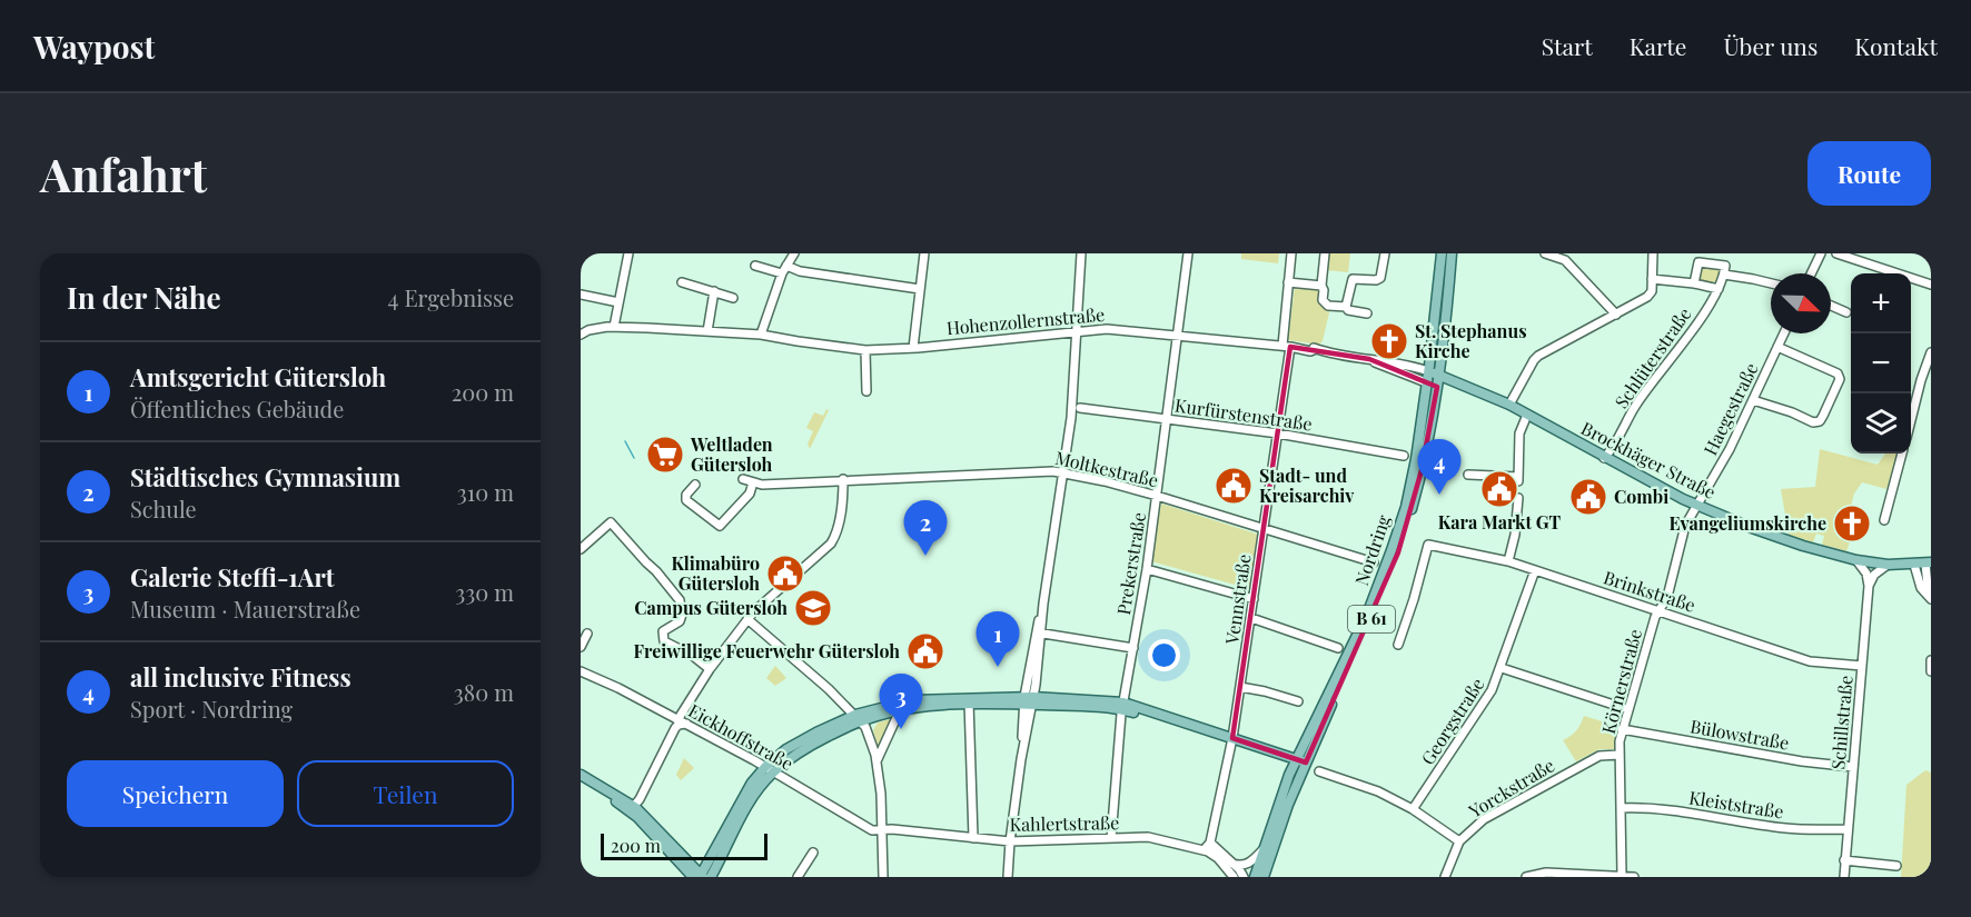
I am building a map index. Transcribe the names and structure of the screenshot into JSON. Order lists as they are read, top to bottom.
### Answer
{
  "streets": {
    "main road": [
      "Hohenzollernstraße",
      "Brockhäger Straße",
      "Nordring",
      "B 61"
    ],
    "street": [
      "Schlüterstraße",
      "Haegestraße",
      "Kurfürstenstraße",
      "Moltkestraße",
      "Prekerstraße",
      "Brinkstraße",
      "Vennstraße",
      "Körnerstraße",
      "Georgstraße",
      "Schillstraße",
      "Bülowstraße",
      "Eickhoffstraße",
      "Yorckstraße",
      "Kleiststraße",
      "Kahlertstraße"
    ]
  },
  "crossings": [
    ["Hohenzollernstraße", "Brockhäger Straße"],
    ["Hohenzollernstraße", "Nordring"],
    ["Hohenzollernstraße", "Prekerstraße"],
    ["Hohenzollernstraße", "Vennstraße"],
    ["Schlüterstraße", "Brockhäger Straße"],
    ["Haegestraße", "Brockhäger Straße"],
    ["Haegestraße", "Körnerstraße"],
    ["Kurfürstenstraße", "Prekerstraße"],
    ["Kurfürstenstraße", "Vennstraße"],
    ["Brockhäger Straße", "Nordring"],
    ["Brockhäger Straße", "Körnerstraße"],
    ["Moltkestraße", "Prekerstraße"],
    ["Moltkestraße", "Vennstraße"],
    ["Prekerstraße", "Kahlertstraße"],
    ["Brinkstraße", "Körnerstraße"],
    ["Brinkstraße", "Georgstraße"],
    ["Brinkstraße", "Schillstraße"],
    ["Vennstraße", "Kahlertstraße"],
    ["Körnerstraße", "Bülowstraße"],
    ["Körnerstraße", "Yorckstraße"],
    ["Körnerstraße", "Kleiststraße"],
    ["Schillstraße", "Bülowstraße"],
    ["Schillstraße", "Kleiststraße"],
    ["Eickhoffstraße", "Kahlertstraße"]
  ],
  "places": {
    "church": ["St. Stephanus Kirche", "Evangeliumskirche"],
    "supermarket": ["Weltladen Gütersloh"],
    "public building": [
      "Stadt- und Kreisarchiv",
      "Kara Markt GT",
      "Combi",
      "Klimabüro Gütersloh",
      "Freiwillige Feuerwehr Gütersloh"
    ],
    "school or university": ["Campus Gütersloh"]
  },
  "scale_bar": "200 m",
  "north": "bottom right",
  "page": {
    "header": "Waypost",
    "nav": [
      "Start",
      "Karte",
      "Über uns",
      "Kontakt"
    ],
    "buttons": [
      "Route",
      ["Speichern", "Teilen"]
    ],
    "title": "Anfahrt",
    "heading": ["In der Nähe", "4 Ergebnisse"],
    "map_buttons": ["+", "−"],
    "list": [
      {
        "mark": "1",
        "name": "Amtsgericht Gütersloh",
        "note": "Öffentliches Gebäude",
        "value": "200 m"
      },
      {
        "mark": "2",
        "name": "Städtisches Gymnasium",
        "note": "Schule",
        "value": "310 m"
      },
      {
        "mark": "3",
        "name": "Galerie Steffi-1Art",
        "note": "Museum · Mauerstraße",
        "value": "330 m"
      },
      {
        "mark": "4",
        "name": "all inclusive Fitness",
        "note": "Sport · Nordring",
        "value": "380 m"
      }
    ],
    "pins": [
      "4",
      "2",
      "1",
      "3"
    ],
    "scale": "200 m"
  }
}
